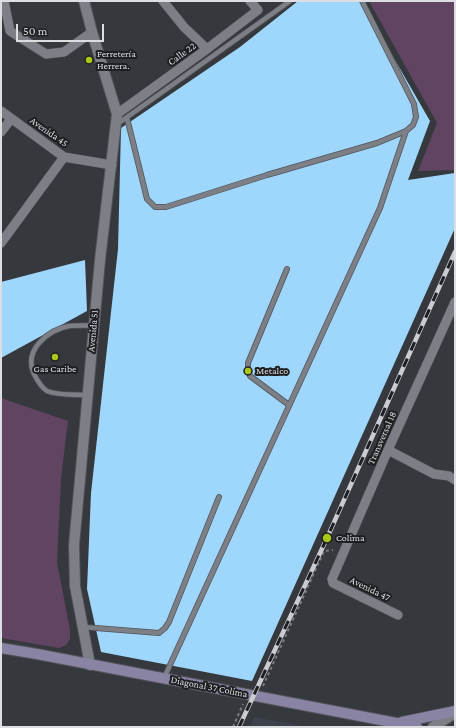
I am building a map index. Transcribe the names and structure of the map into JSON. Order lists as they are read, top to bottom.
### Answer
{
  "streets": {
    "main road": ["Diagonal 37 Colima"],
    "street": [
      "Calle 22",
      "Avenida 45",
      "Avenida 51",
      "Transversal 18",
      "Avenida 47"
    ]
  },
  "crossings": [
    ["Calle 22", "Avenida 51"],
    ["Avenida 45", "Avenida 51"],
    ["Avenida 51", "Diagonal 37 Colima"],
    ["Transversal 18", "Avenida 47"]
  ],
  "places": [
    "Ferretería Herrera.",
    "Gas Caribe",
    "Metalco",
    "Colima"
  ],
  "scale_bar": "50 m"
}
